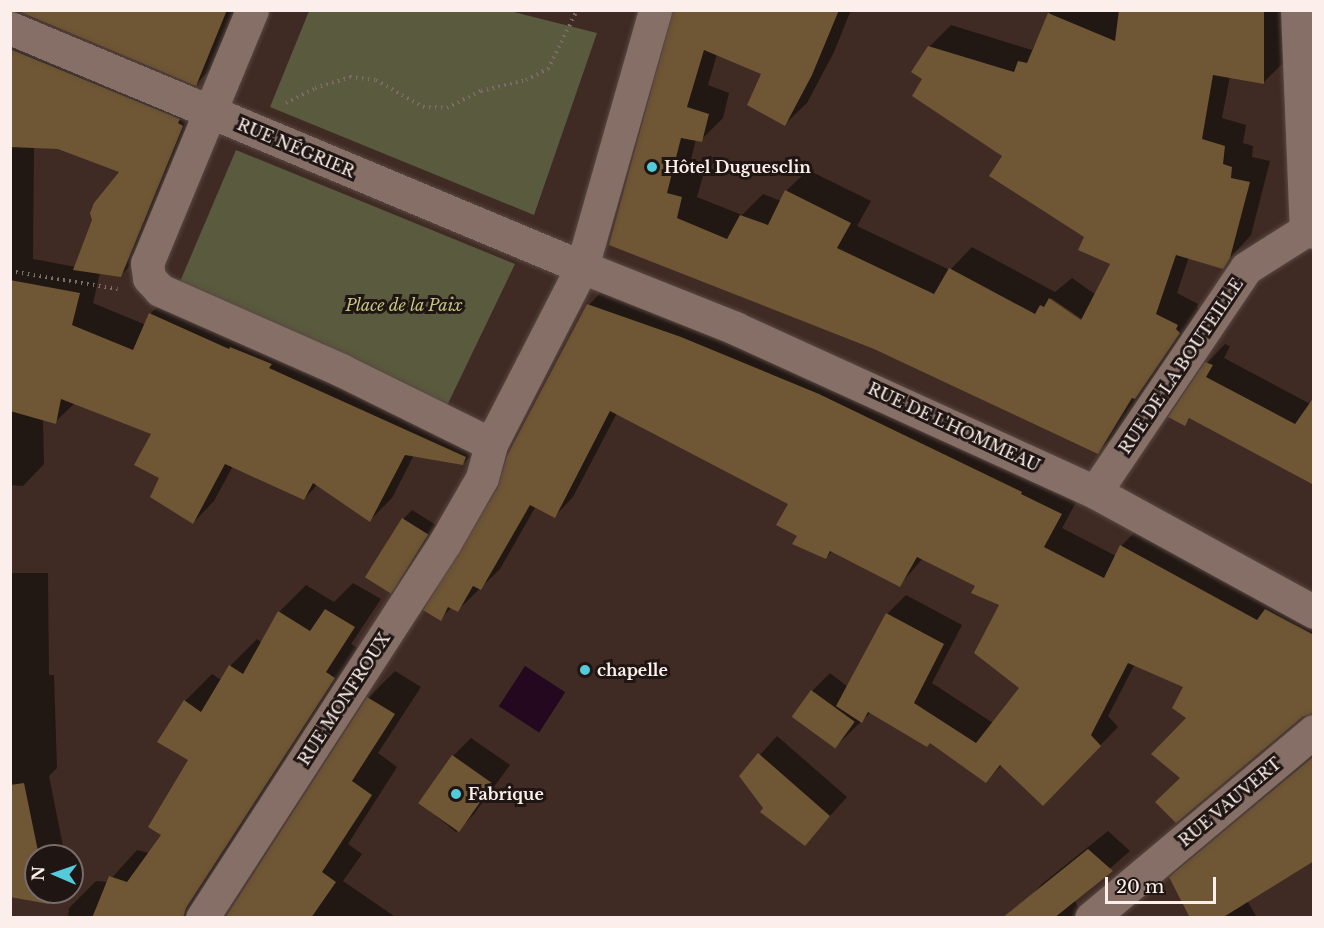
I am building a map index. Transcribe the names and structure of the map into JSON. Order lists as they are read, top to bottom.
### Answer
{
  "streets": {
    "street": [
      "RUE NÉGRIER",
      "RUE DE LA BOUTEILLE",
      "RUE DE L'HOMMEAU",
      "RUE MONFROUX",
      "RUE VAUVERT"
    ]
  },
  "crossings": [
    ["RUE NÉGRIER", "RUE DE L'HOMMEAU"],
    ["RUE DE LA BOUTEILLE", "RUE DE L'HOMMEAU"]
  ],
  "parks": ["Place de la Paix"],
  "places": ["Hôtel Duguesclin", "chapelle", "Fabrique"],
  "scale_bar": "20 m",
  "north": "left"
}
